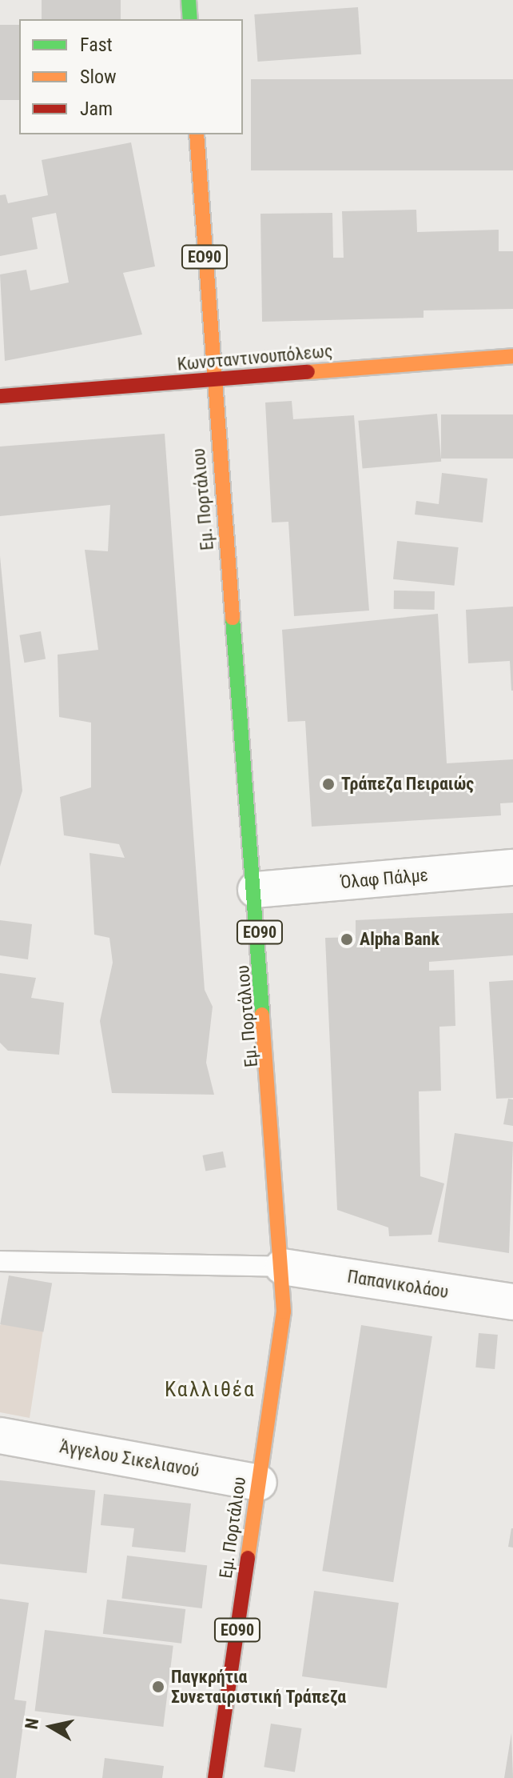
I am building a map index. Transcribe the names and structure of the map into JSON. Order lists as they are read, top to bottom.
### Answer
{
  "streets": {
    "main road": ["ΕΟ90", "Κωνσταντινουπόλεως", "Εμ. Πορτάλιου"],
    "street": ["Όλαφ Πάλμε", "Παπανικολάου", "Άγγελου Σικελιανού"]
  },
  "crossings": [
    ["Κωνσταντινουπόλεως", "Εμ. Πορτάλιου"],
    ["Εμ. Πορτάλιου", "Όλαφ Πάλμε"],
    ["Εμ. Πορτάλιου", "Παπανικολάου"],
    ["Εμ. Πορτάλιου", "Άγγελου Σικελιανού"]
  ],
  "districts": ["Καλλιθέα"],
  "places": ["Τράπεζα Πειραιώς", "Alpha Bank", "Παγκρήτια Συνεταιριστική Τράπεζα"],
  "legend": ["Fast", "Slow", "Jam"],
  "north": "left"
}
